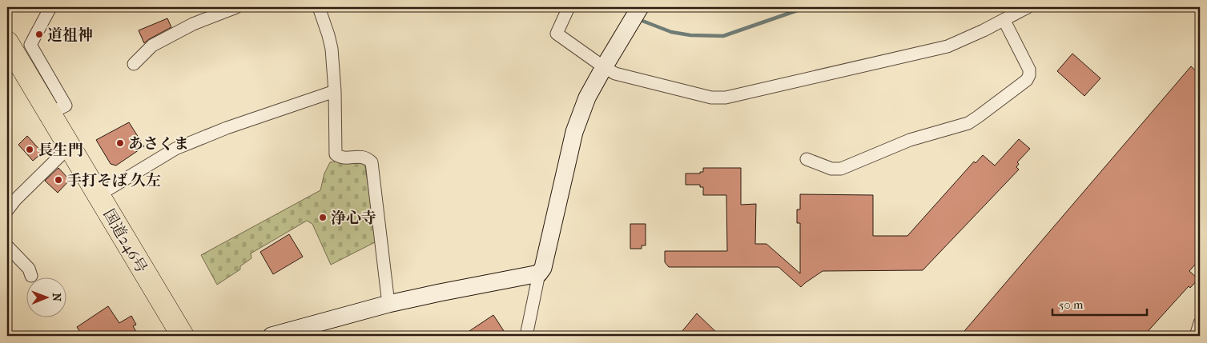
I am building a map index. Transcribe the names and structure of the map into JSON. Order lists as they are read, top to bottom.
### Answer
{
  "streets": {
    "highway": ["国道246号"]
  },
  "places": [
    "道祖神",
    "あさくま",
    "長生門",
    "手打そば 久左",
    "浄心寺"
  ],
  "scale_bar": "50 m",
  "north": "right"
}
